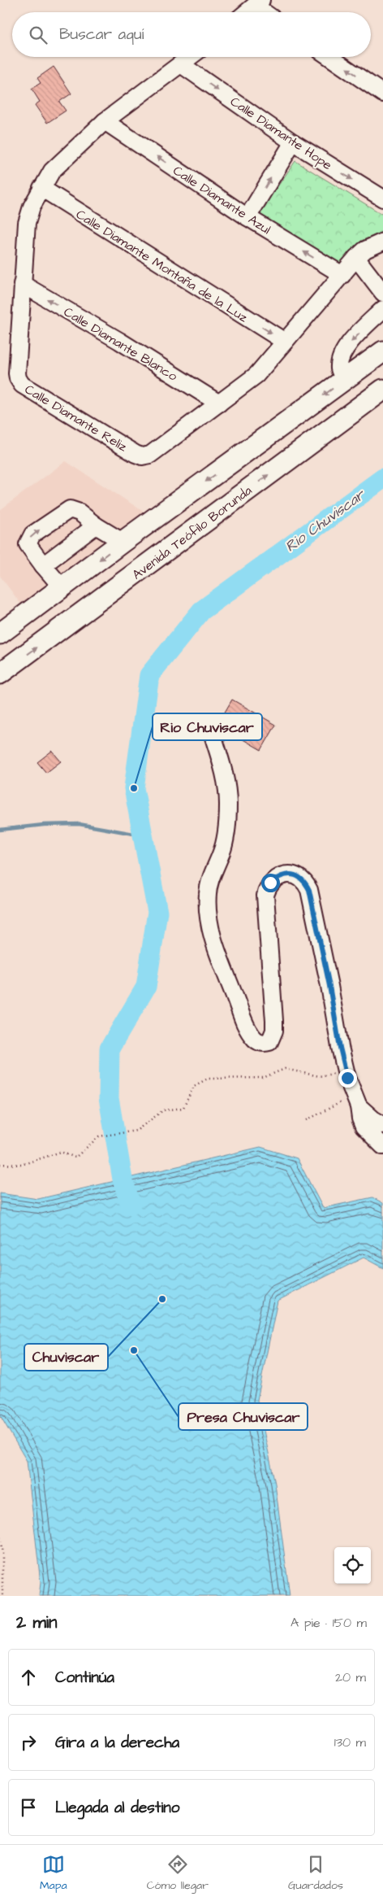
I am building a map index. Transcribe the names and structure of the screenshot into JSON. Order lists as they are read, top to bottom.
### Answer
{
  "streets": {
    "main road": ["Avenida Teófilo Borunda"],
    "street": [
      "Calle Diamante Hope",
      "Calle Diamante Azul",
      "Calle Diamante Montaña de la Luz",
      "Calle Diamante Blanco",
      "Calle Diamante Reliz"
    ]
  },
  "crossings": [
    ["Calle Diamante Hope", "Calle Diamante Reliz"],
    ["Calle Diamante Azul", "Calle Diamante Reliz"],
    ["Calle Diamante Montaña de la Luz", "Calle Diamante Reliz"],
    ["Calle Diamante Blanco", "Calle Diamante Reliz"]
  ],
  "one_way": ["Calle Diamante Azul", "Calle Diamante Montaña de la Luz", "Calle Diamante Blanco"],
  "water": ["Rio Chuviscar"],
  "places": ["Rio Chuviscar", "Chuviscar", "Presa Chuviscar"],
  "page": {
    "search": "Buscar aquí",
    "heading": ["2 min", "A pie · 150 m"],
    "list": [
      ["Continúa", "20 m"],
      ["Gira a la derecha", "130 m"],
      "Llegada al destino"
    ],
    "nav": ["Mapa", "Cómo llegar", "Guardados"]
  }
}
